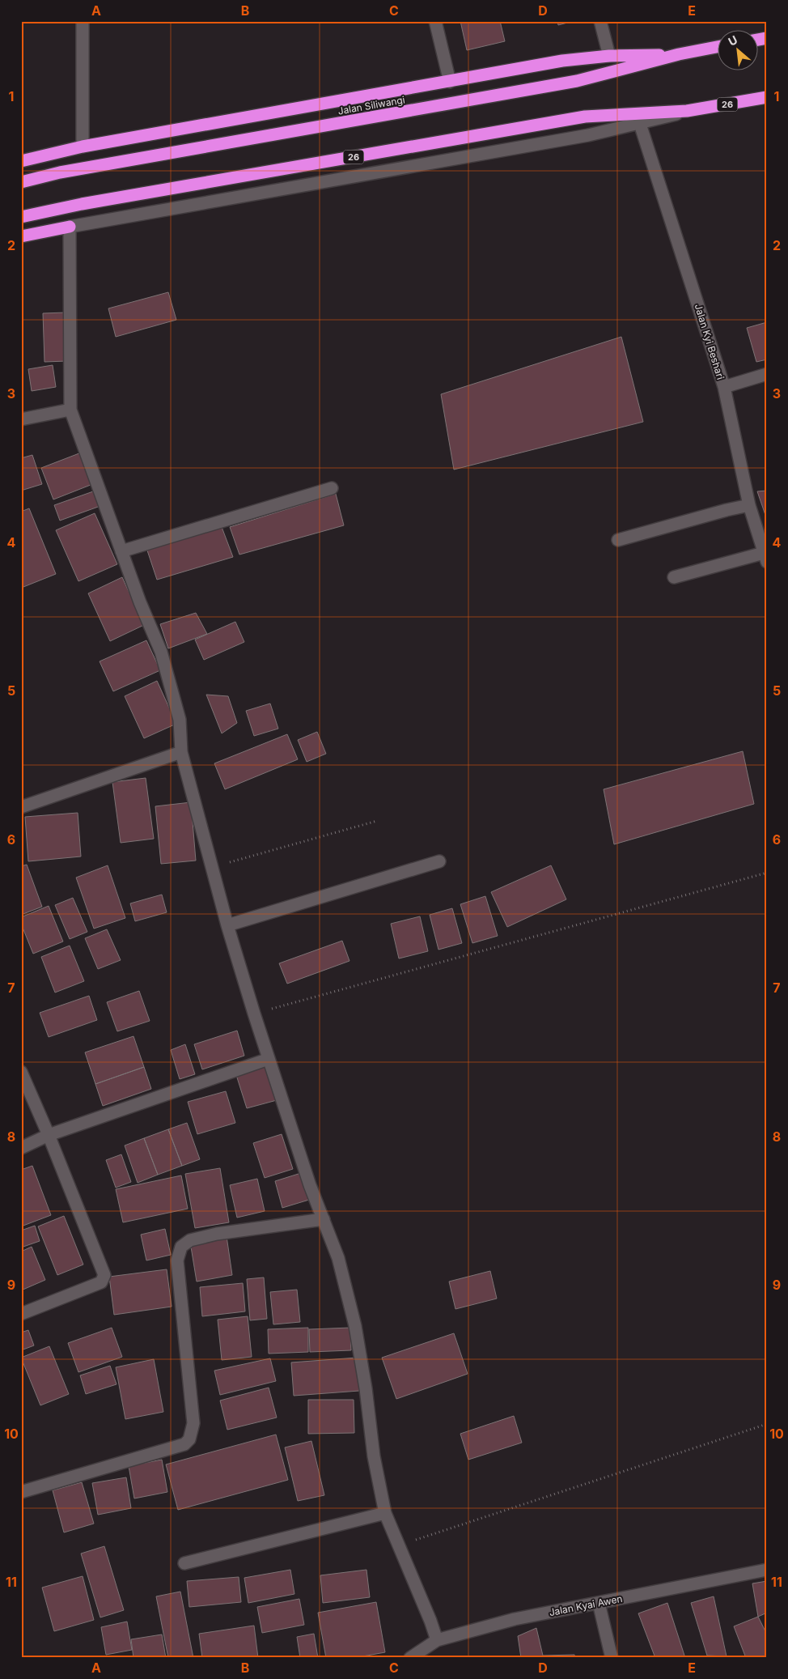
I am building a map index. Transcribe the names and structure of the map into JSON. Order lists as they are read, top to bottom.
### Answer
{
  "streets": {
    "highway": ["26", "Jalan Siliwangi"],
    "street": ["Jalan Kyi Beshari", "Jalan Kyai Awen"]
  },
  "north": "top left",
  "grid": {
    "columns": [
      "A",
      "B",
      "C",
      "D",
      "E"
    ],
    "rows": [
      "1",
      "2",
      "3",
      "4",
      "5",
      "6",
      "7",
      "8",
      "9",
      "10",
      "11"
    ]
  }
}
